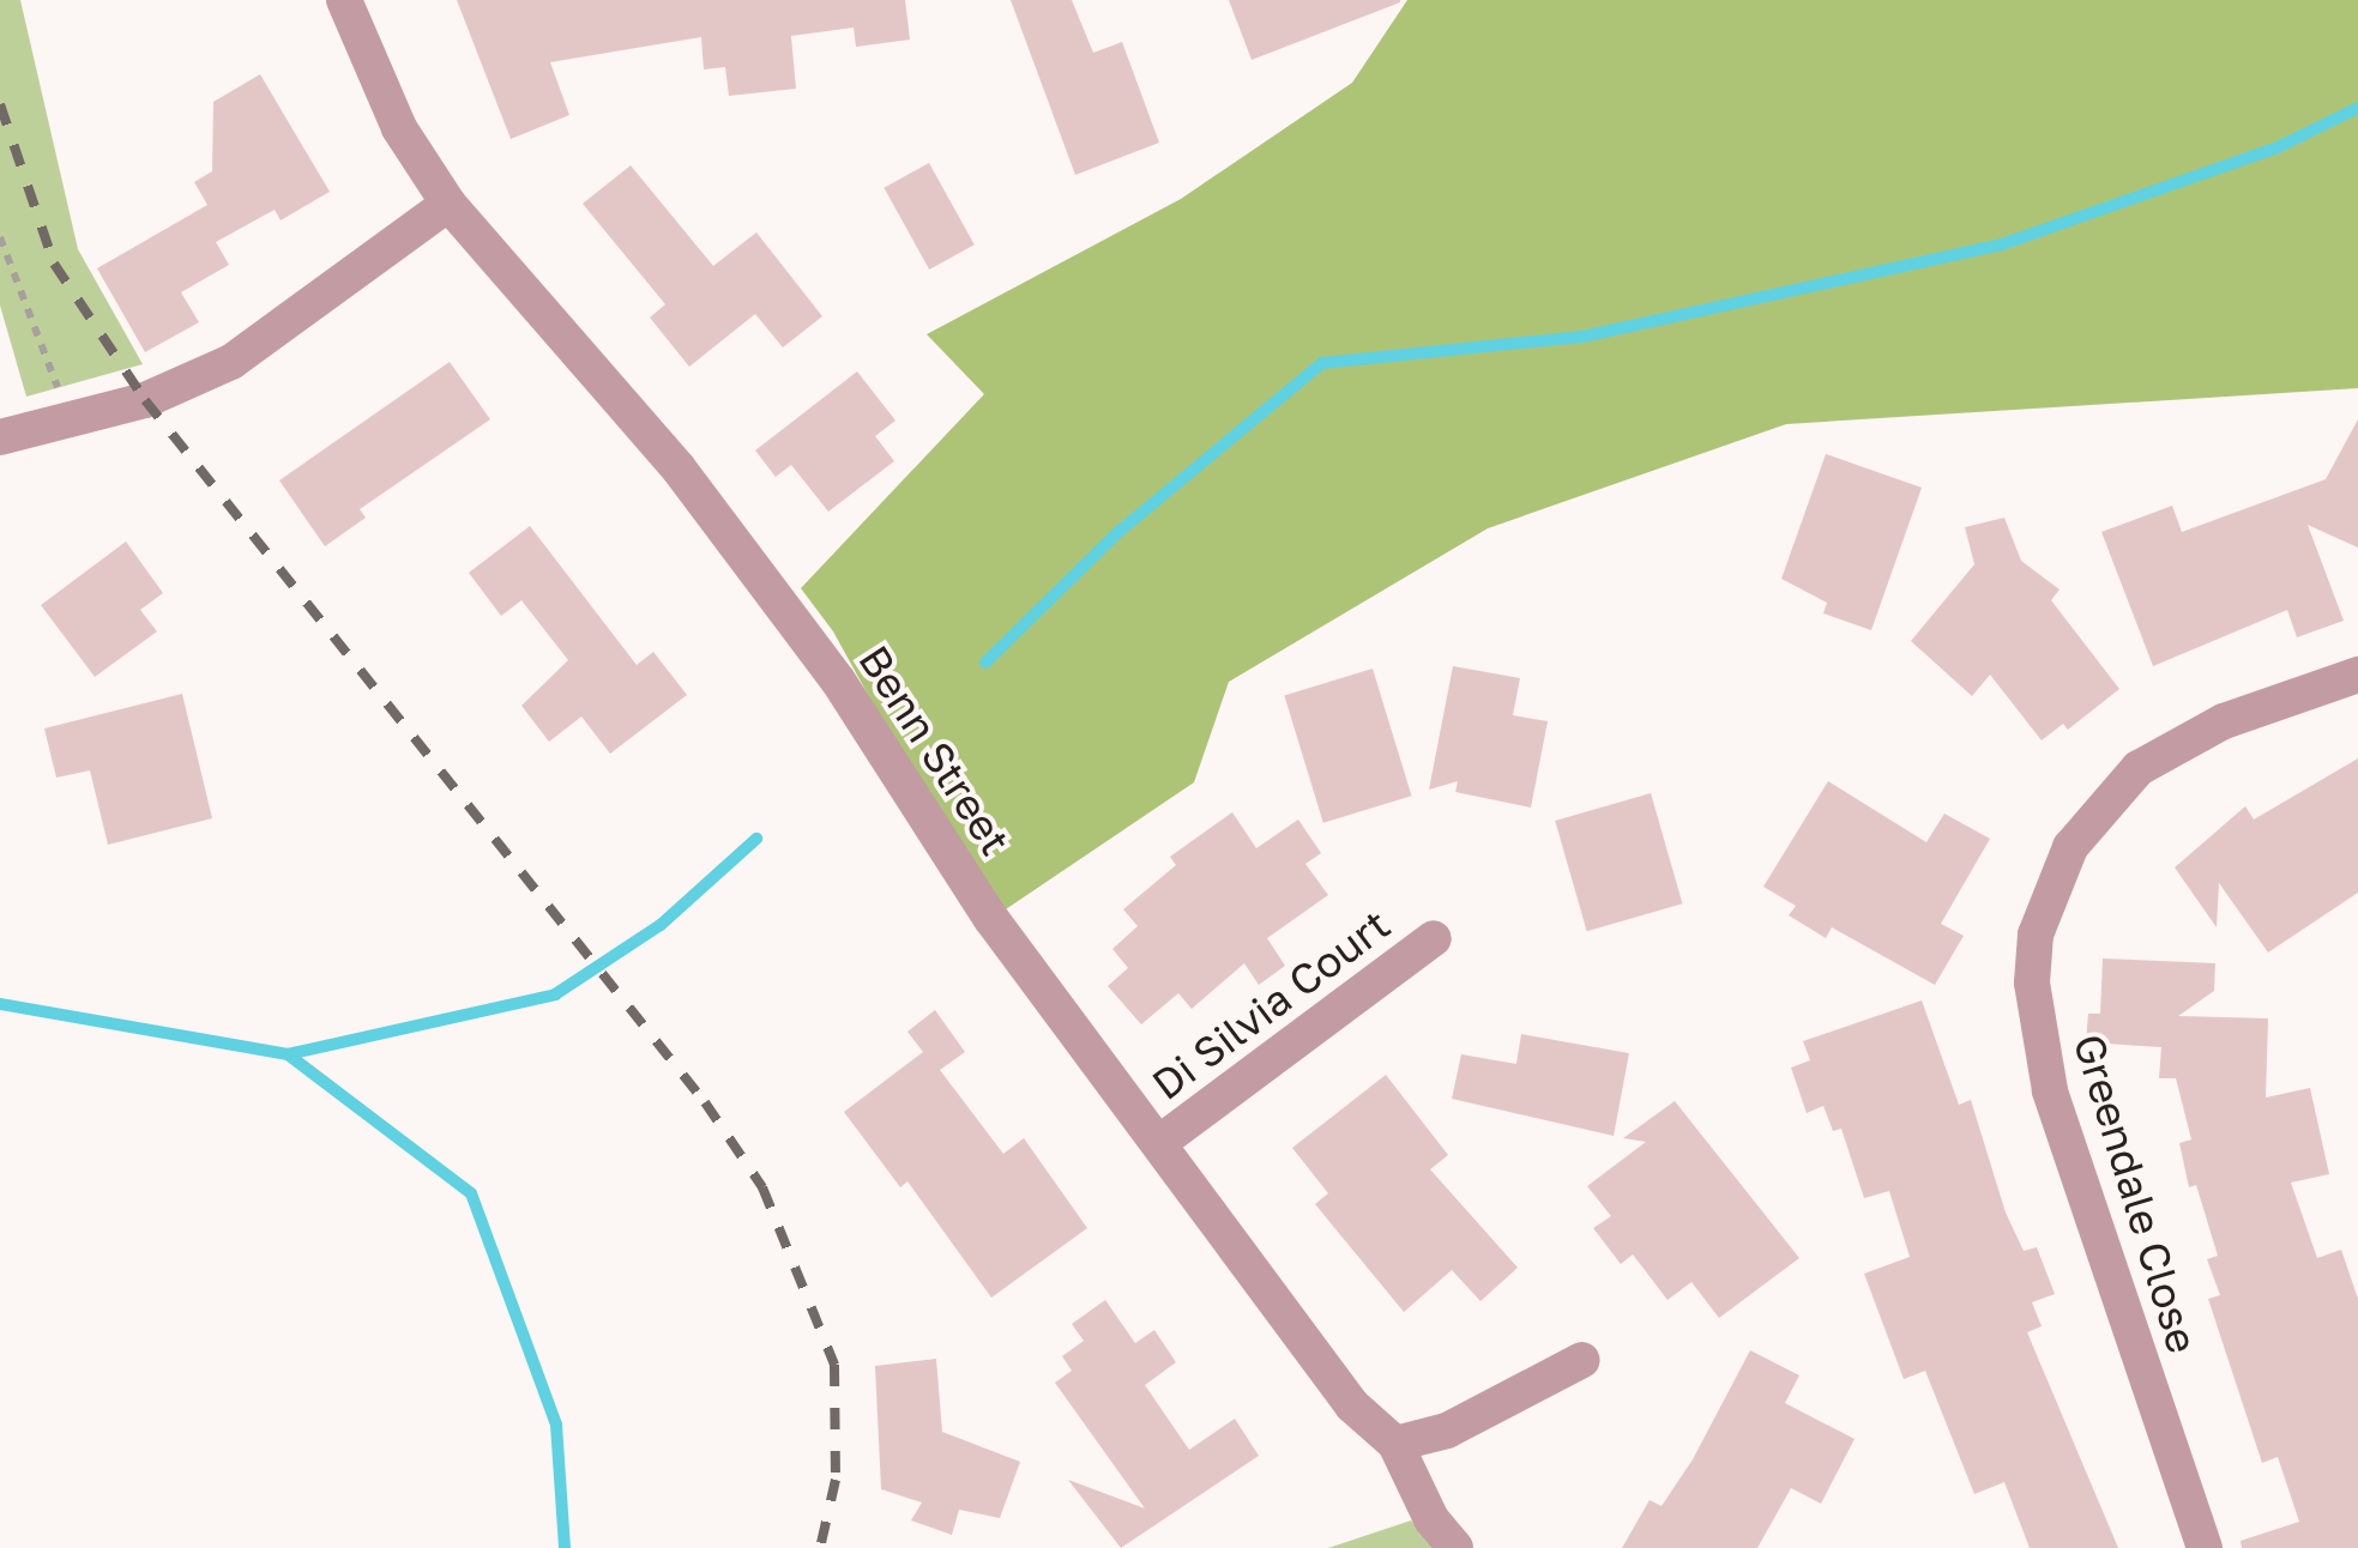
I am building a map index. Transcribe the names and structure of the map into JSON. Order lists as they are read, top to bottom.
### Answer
{
  "streets": {
    "street": ["Benn Street", "Di Silvia Court", "Greendale Close"]
  },
  "crossings": [
    ["Benn Street", "Di Silvia Court"]
  ]
}
